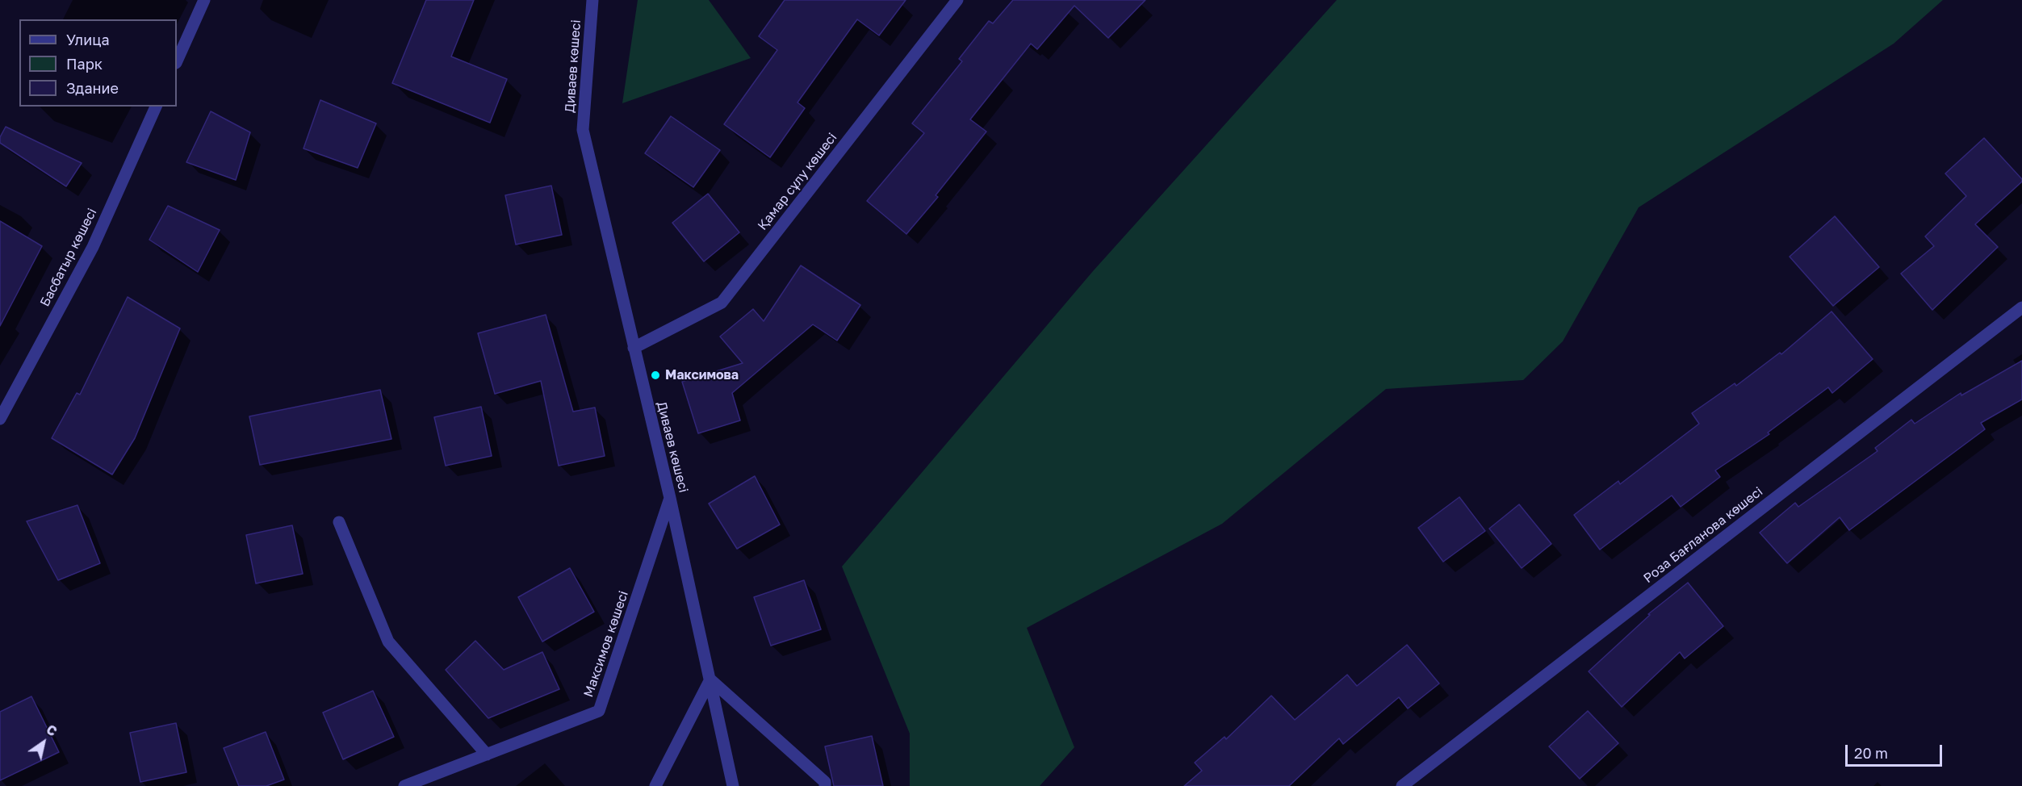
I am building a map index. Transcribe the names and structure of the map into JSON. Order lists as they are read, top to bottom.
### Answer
{
  "streets": {
    "street": [
      "Диваев көшесі",
      "Қамар сұлу көшесі",
      "Басбатыр көшесі",
      "Роза Бағланова көшесі",
      "Максимов көшесі"
    ]
  },
  "crossings": [
    ["Диваев көшесі", "Қамар сұлу көшесі"],
    ["Диваев көшесі", "Максимов көшесі"]
  ],
  "places": ["Максимова"],
  "legend": ["Улица", "Парк", "Здание"],
  "scale_bar": "20 m",
  "north": "top right"
}
